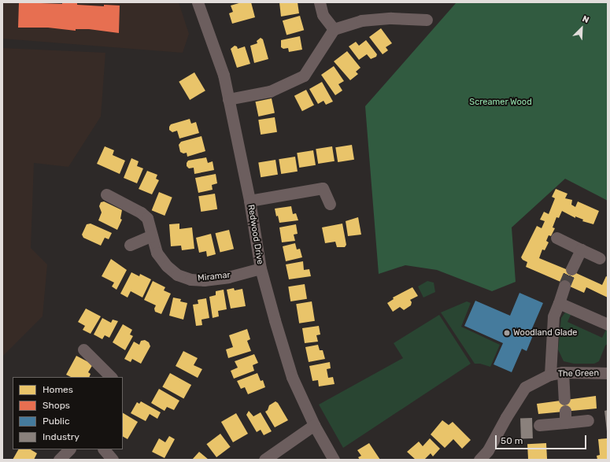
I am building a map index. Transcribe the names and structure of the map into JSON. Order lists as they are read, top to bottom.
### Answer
{
  "streets": {
    "street": ["Redwood Drive", "Miramar", "The Green"]
  },
  "crossings": [
    ["Redwood Drive", "Miramar"]
  ],
  "parks": ["Screamer Wood"],
  "places": ["Woodland Glade"],
  "legend": [
    "Homes",
    "Shops",
    "Public",
    "Industry"
  ],
  "scale_bar": "50 m",
  "north": "top right"
}
